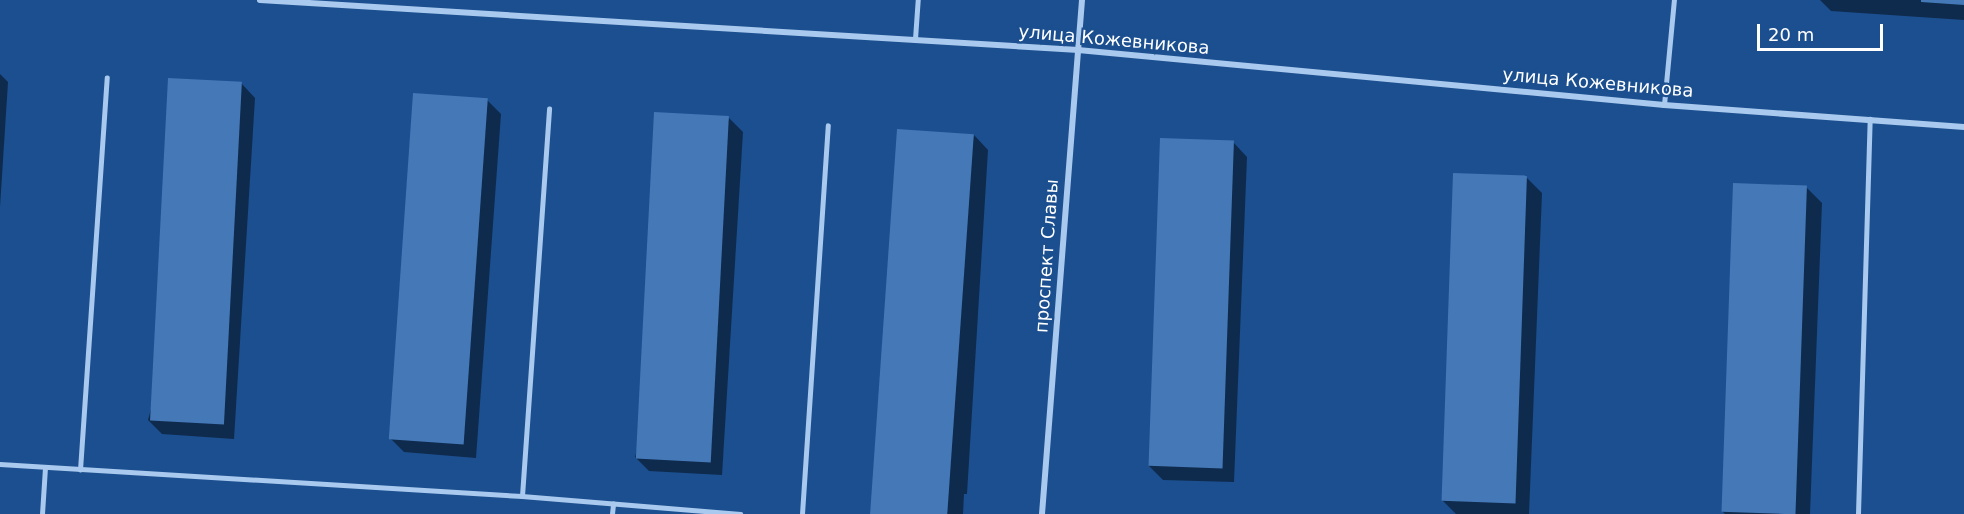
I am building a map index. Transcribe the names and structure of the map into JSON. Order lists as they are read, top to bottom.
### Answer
{
  "streets": {
    "street": ["улица Кожевникова", "проспект Славы"]
  },
  "crossings": [
    ["улица Кожевникова", "проспект Славы"]
  ],
  "scale_bar": "20 m"
}
